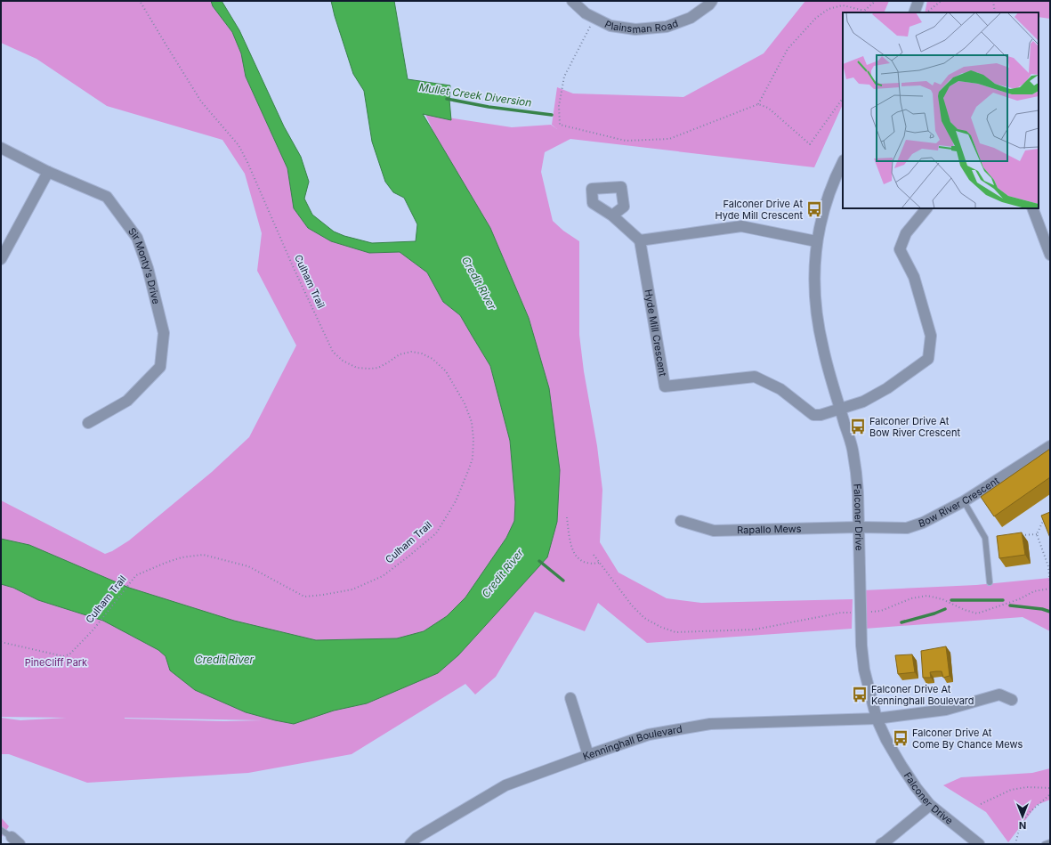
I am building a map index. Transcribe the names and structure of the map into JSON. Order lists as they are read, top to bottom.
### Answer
{
  "streets": {
    "street": [
      "Plainsman Road",
      "Sir Monty's Drive",
      "Hyde Mill Crescent",
      "Bow River Crescent",
      "Falconer Drive",
      "Rapallo Mews",
      "Kenninghall Boulevard"
    ],
    "path": ["Culham Trail"]
  },
  "crossings": [
    ["Hyde Mill Crescent", "Falconer Drive"],
    ["Bow River Crescent", "Falconer Drive"],
    ["Bow River Crescent", "Rapallo Mews"],
    ["Falconer Drive", "Rapallo Mews"],
    ["Falconer Drive", "Kenninghall Boulevard"]
  ],
  "water": ["Mullet Creek Diversion", "Credit River"],
  "parks": ["PineCliff Park"],
  "places": {
    "bus stop": [
      "Falconer Drive At Hyde Mill Crescent",
      "Falconer Drive At Bow River Crescent",
      "Falconer Drive At Kenninghall Boulevard",
      "Falconer Drive At Come By Chance Mews"
    ]
  },
  "north": "bottom"
}
